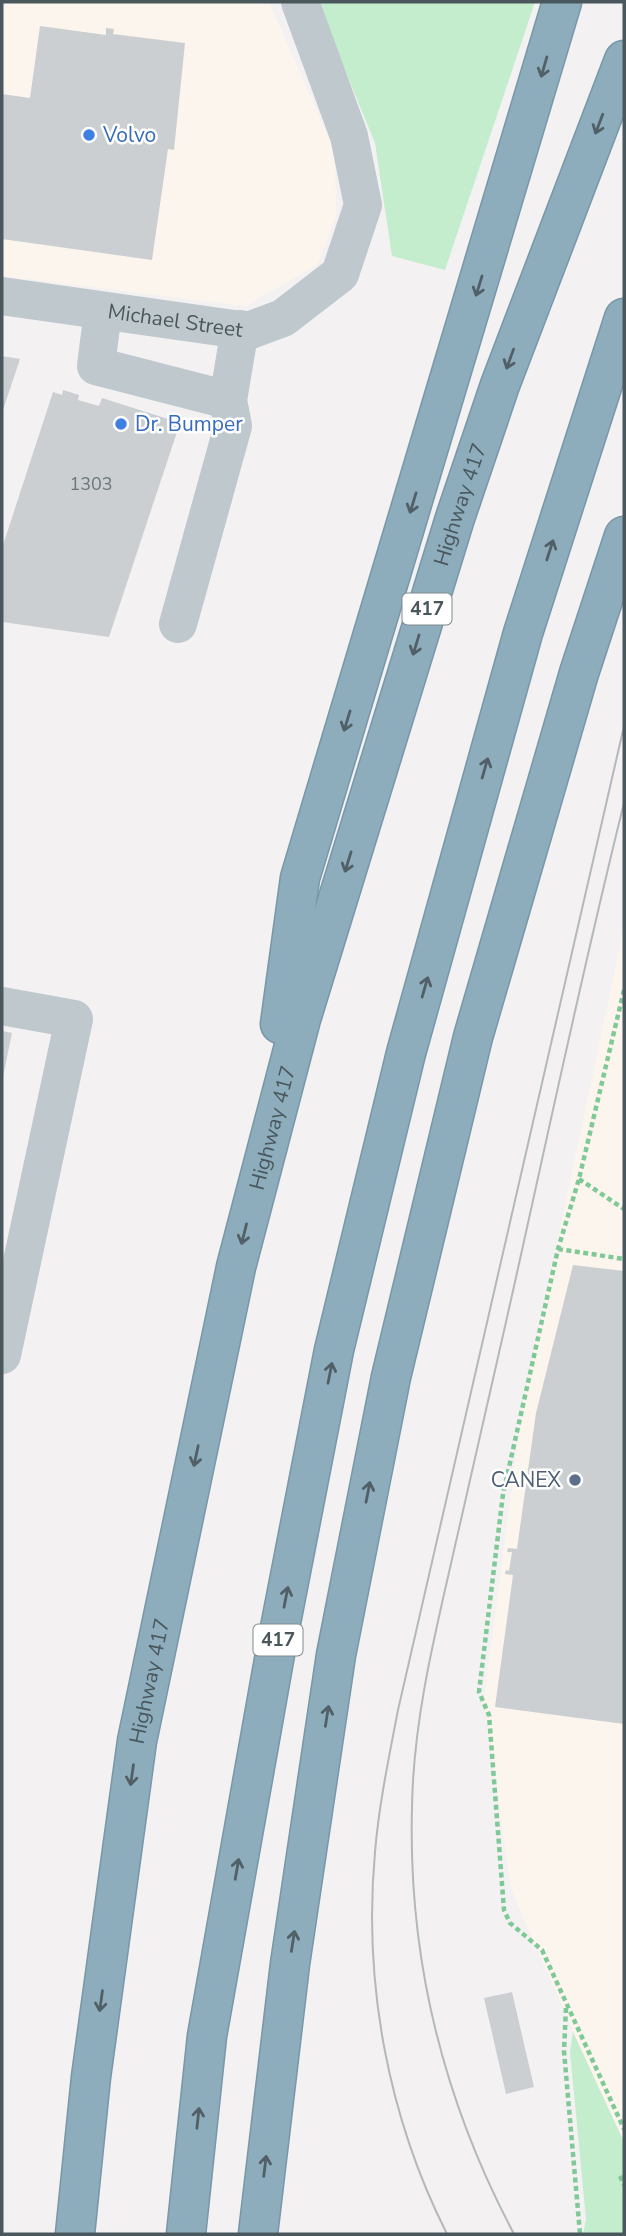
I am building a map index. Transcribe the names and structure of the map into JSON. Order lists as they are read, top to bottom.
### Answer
{
  "streets": {
    "highway": ["Highway 417", "417"],
    "street": ["Michael Street"]
  },
  "places": ["Volvo", "Dr. Bumper", "CANEX"],
  "house_numbers": ["1303"]
}
